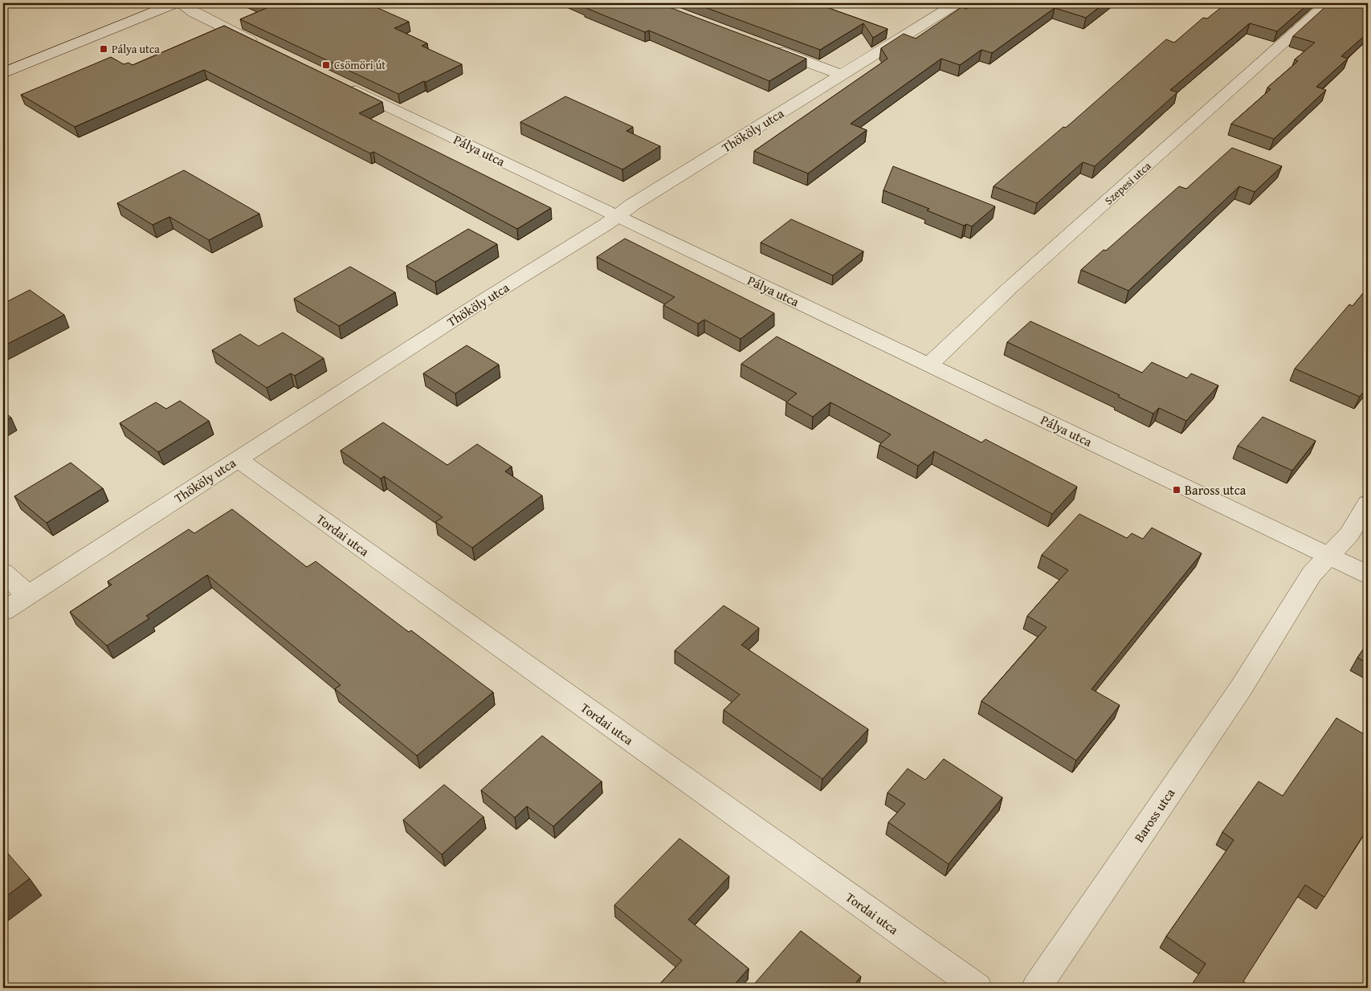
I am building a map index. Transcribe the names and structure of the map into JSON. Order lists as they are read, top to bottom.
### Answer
{
  "streets": {
    "street": [
      "Thököly utca",
      "Pálya utca",
      "Szepesi utca",
      "Tordai utca",
      "Baross utca"
    ]
  },
  "crossings": [
    ["Thököly utca", "Pálya utca"],
    ["Thököly utca", "Tordai utca"],
    ["Pálya utca", "Szepesi utca"],
    ["Pálya utca", "Baross utca"]
  ],
  "places": {
    "transit": ["Pálya utca", "Csömöri út", "Baross utca"]
  }
}
